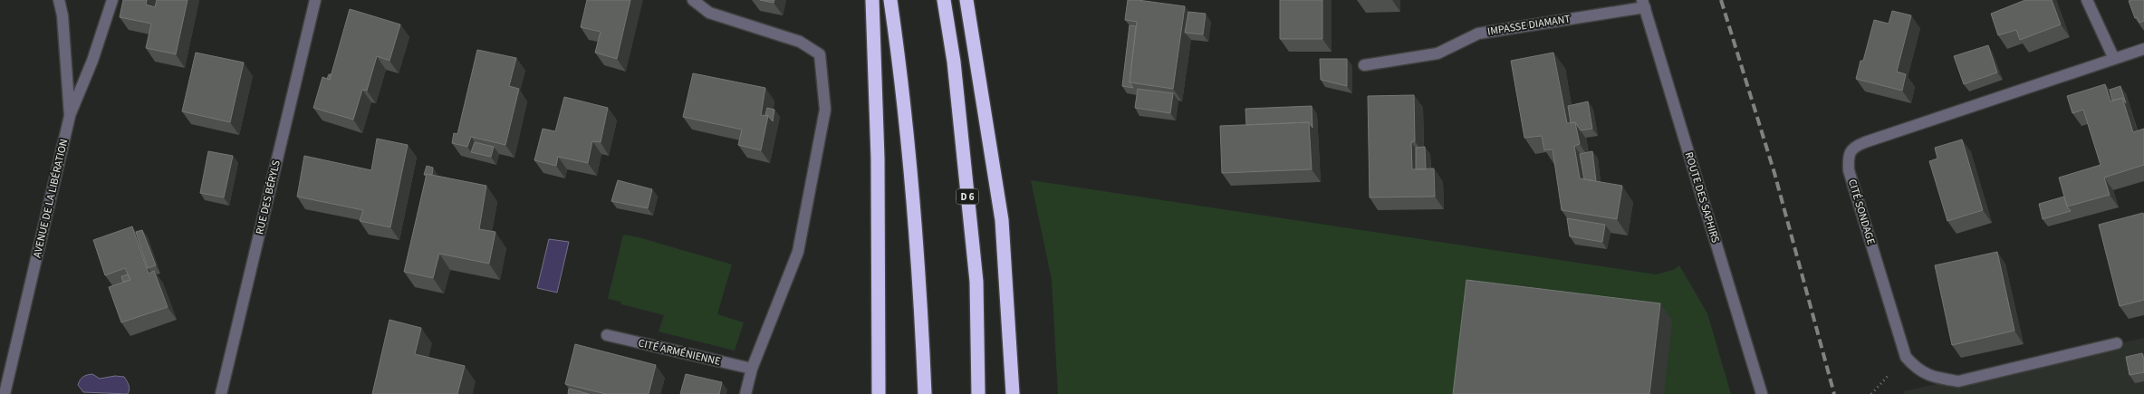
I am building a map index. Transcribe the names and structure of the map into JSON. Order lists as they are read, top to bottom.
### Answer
{
  "streets": {
    "highway": ["D 6"],
    "street": [
      "IMPASSE DIAMANT",
      "RUE DES BÉRYLS",
      "ROUTE DES SAPHIRS",
      "AVENUE DE LA LIBÉRATION",
      "CITÉ SONDAGE",
      "CITÉ ARMÉNIENNE"
    ]
  },
  "crossings": [
    ["IMPASSE DIAMANT", "ROUTE DES SAPHIRS"]
  ]
}
